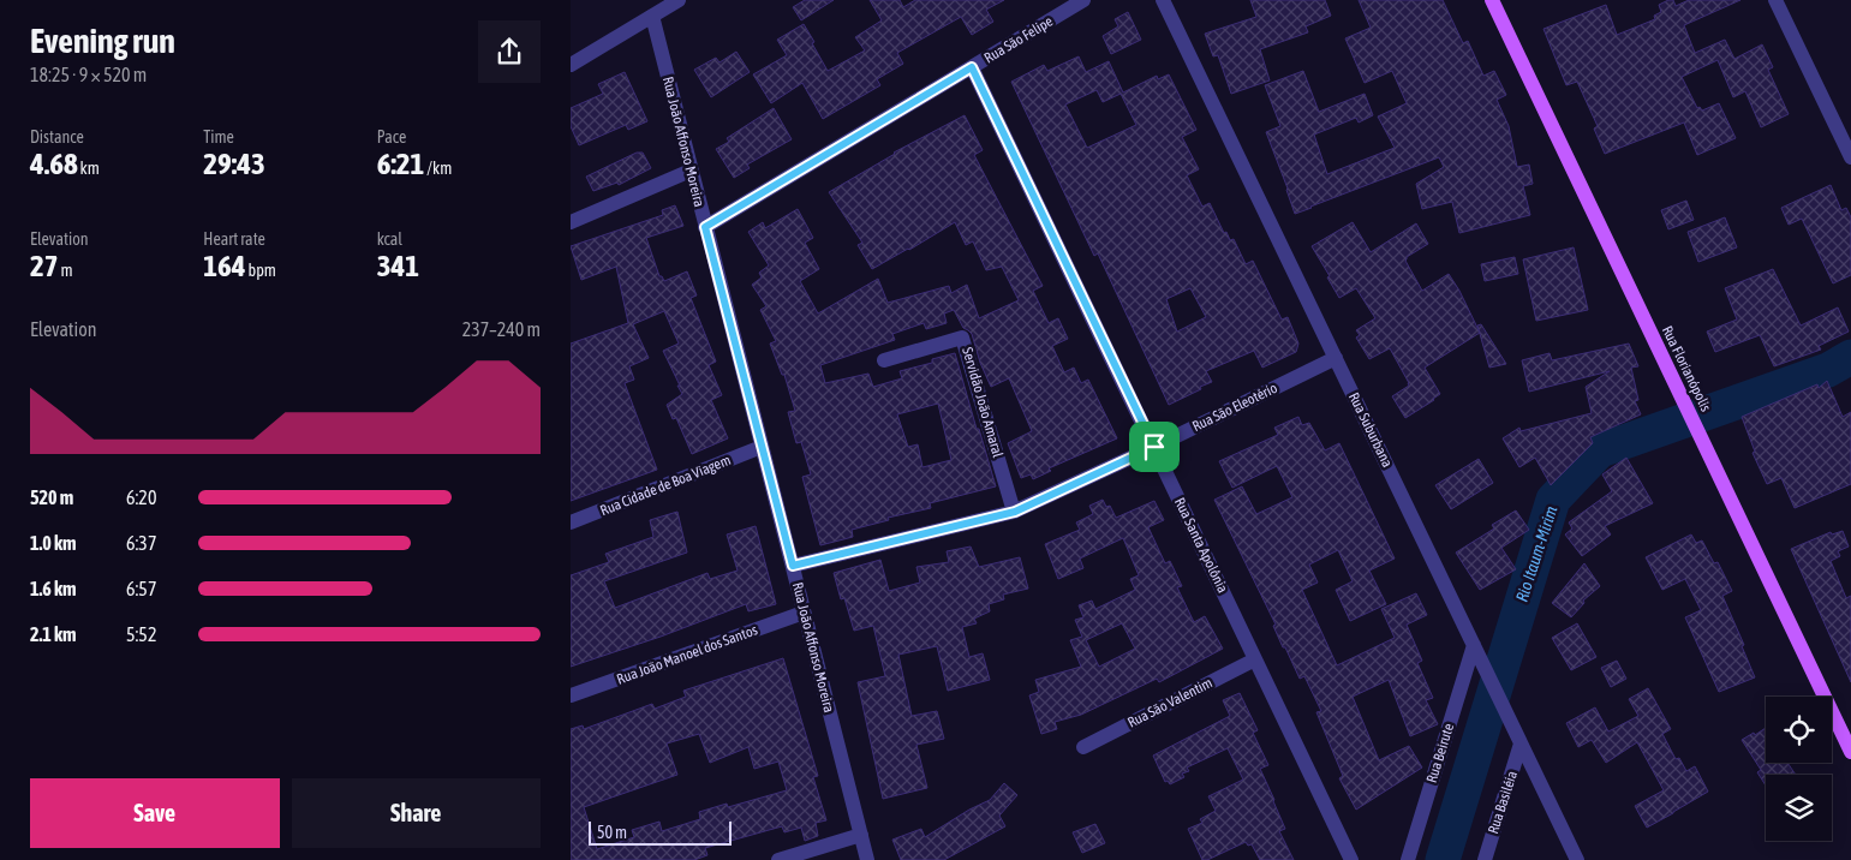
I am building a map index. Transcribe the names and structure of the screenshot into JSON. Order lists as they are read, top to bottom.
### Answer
{
  "streets": {
    "main road": ["Rua Florianópolis"],
    "street": [
      "Rua São Felipe",
      "Rua João Affonso Moreira",
      "Servidão João Amaral",
      "Rua São Eleotério",
      "Rua Suburbana",
      "Rua Cidade de Boa Viagem",
      "Rua Santa Apolônia",
      "Rua João Manoel dos Santos",
      "Rua São Valentim",
      "Rua Beirute",
      "Rua Basiléia"
    ]
  },
  "crossings": [
    ["Rua São Felipe", "Rua João Affonso Moreira"],
    ["Rua São Felipe", "Rua Santa Apolônia"],
    ["Rua João Affonso Moreira", "Rua São Eleotério"],
    ["Rua João Affonso Moreira", "Rua Cidade de Boa Viagem"],
    ["Rua João Affonso Moreira", "Rua João Manoel dos Santos"],
    ["Servidão João Amaral", "Rua São Eleotério"],
    ["Rua São Eleotério", "Rua Suburbana"],
    ["Rua São Eleotério", "Rua Santa Apolônia"],
    ["Rua Suburbana", "Rua Beirute"],
    ["Rua Suburbana", "Rua Basiléia"],
    ["Rua Santa Apolônia", "Rua São Valentim"]
  ],
  "water": ["Rio Itaum-Mirim"],
  "scale_bar": "50 m",
  "page": {
    "heading": ["Evening run", "18:25 · 9 × 520 m"],
    "stats": [
      ["Distance", "4.68 km"],
      ["Time", "29:43"],
      ["Pace", "6:21 /km"],
      ["Elevation", "27 m"],
      ["Heart rate", "164 bpm"],
      ["kcal", "341"]
    ],
    "chart": ["Elevation", "237–240 m"],
    "list": [
      {
        "name": "520 m",
        "note": "6:20"
      },
      {
        "name": "1.0 km",
        "note": "6:37"
      },
      {
        "name": "1.6 km",
        "note": "6:57"
      },
      {
        "name": "2.1 km",
        "note": "5:52"
      }
    ],
    "buttons": ["Save", "Share"],
    "scale": "50 m"
  }
}
